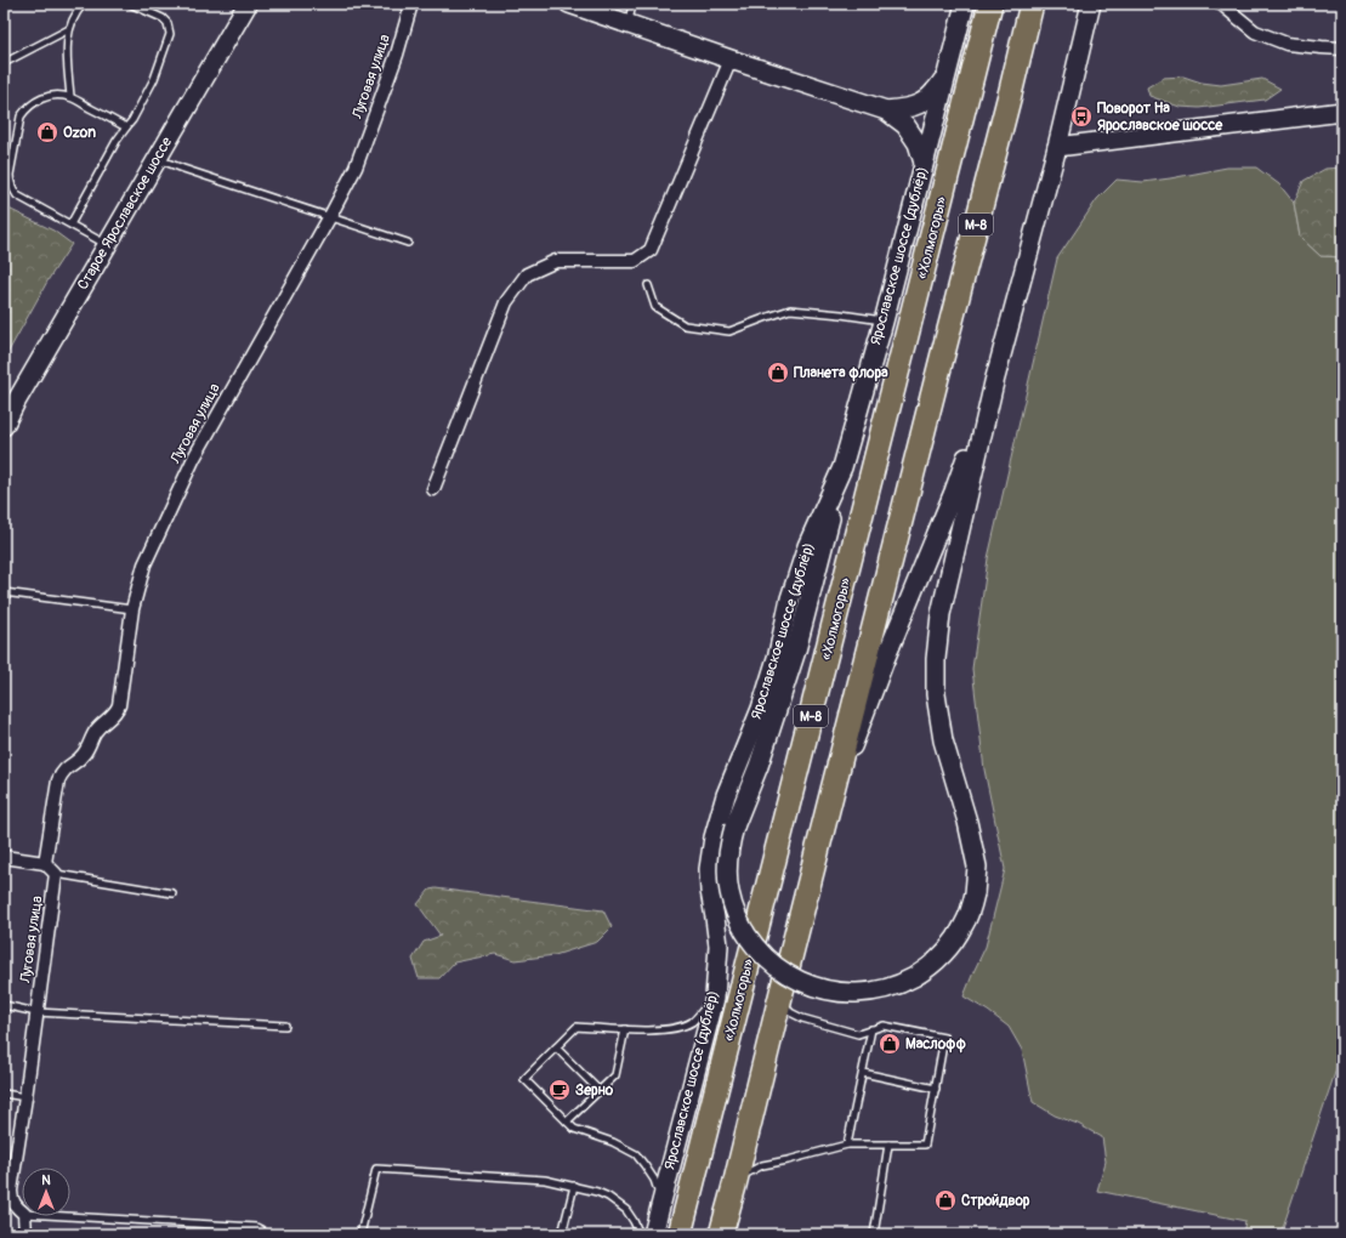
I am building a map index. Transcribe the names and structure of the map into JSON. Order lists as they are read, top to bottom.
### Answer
{
  "streets": {
    "highway": ["М-8", "«Холмогоры»"],
    "street": ["Луговая улица", "Старое Ярославское шоссе", "Ярославское шоссе (дублёр)"]
  },
  "places": {
    "bus stop": ["Поворот На Ярославское шоссе"],
    "shop": [
      "Ozon",
      "Планета флора",
      "Маслофф",
      "Стройдвор"
    ],
    "cafe": ["Зерно"]
  },
  "north": "top"
}
